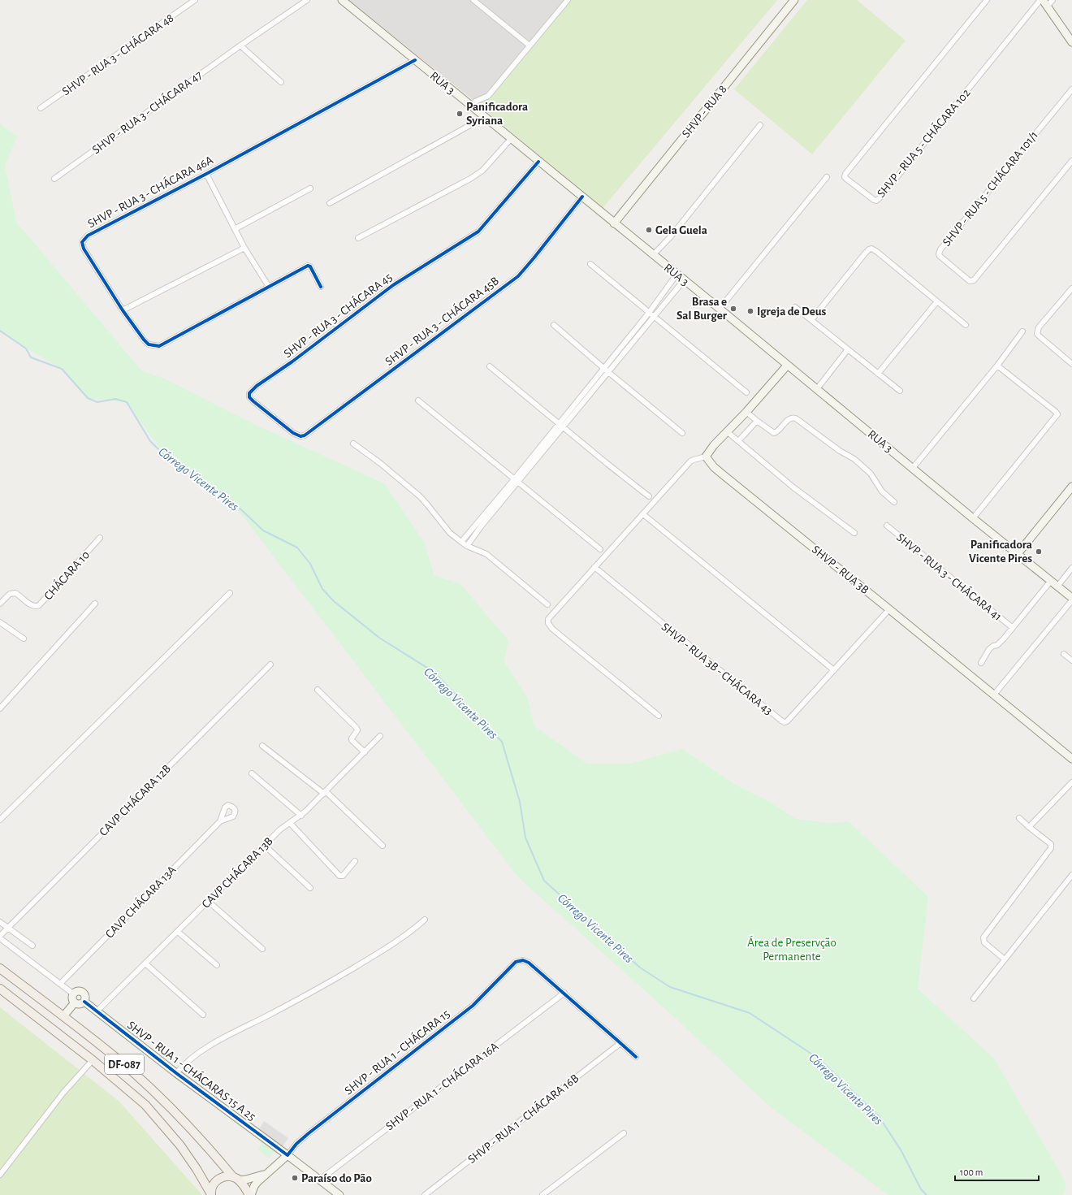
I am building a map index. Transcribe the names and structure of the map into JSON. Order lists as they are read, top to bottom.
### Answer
{
  "streets": {
    "main road": ["DF-087"],
    "street": [
      "SHVP - RUA 3 - CHÁCARA 48",
      "RUA 3",
      "SHVP - RUA 8",
      "SHVP - RUA 3 - CHÁCARA 47",
      "SHVP - RUA 5 - CHÁCARA 102",
      "SHVP - RUA 5 - CHÁCARA 101/1",
      "SHVP - RUA 3 - CHÁCARA 46A",
      "SHVP - RUA 3 - CHÁCARA 45",
      "SHVP - RUA 3 - CHÁCARA 45B",
      "SHVP - RUA 3B",
      "CHÁCARA 10",
      "SHVP - RUA 3 - CHÁCARA 41",
      "SHVP - RUA 3B - CHÁCARA 43",
      "CAVP CHÁCARA 12B",
      "CAVP CHÁCARA 13B",
      "CAVP CHÁCARA 13A",
      "SHVP - RUA 1 - CHÁCARA 15",
      "SHVP - RUA 1 - CHÁCARAS 15 A 25",
      "SHVP - RUA 1 - CHÁCARA 16A",
      "SHVP - RUA 1 - CHÁCARA 16B"
    ]
  },
  "crossings": [
    ["RUA 3", "SHVP - RUA 8"],
    ["RUA 3", "SHVP - RUA 3 - CHÁCARA 46A"],
    ["RUA 3", "SHVP - RUA 3 - CHÁCARA 45"],
    ["RUA 3", "SHVP - RUA 3 - CHÁCARA 45B"],
    ["RUA 3", "SHVP - RUA 3 - CHÁCARA 41"],
    ["SHVP - RUA 3 - CHÁCARA 45", "SHVP - RUA 3 - CHÁCARA 45B"],
    ["SHVP - RUA 3B", "SHVP - RUA 3B - CHÁCARA 43"],
    ["CAVP CHÁCARA 13B", "SHVP - RUA 1 - CHÁCARAS 15 A 25"],
    ["SHVP - RUA 1 - CHÁCARA 15", "SHVP - RUA 1 - CHÁCARAS 15 A 25"],
    ["SHVP - RUA 1 - CHÁCARA 15", "SHVP - RUA 1 - CHÁCARA 16A"],
    ["SHVP - RUA 1 - CHÁCARAS 15 A 25", "SHVP - RUA 1 - CHÁCARA 16A"]
  ],
  "water": ["Córrego Vicente Pires"],
  "parks": ["Área de Preservção Permanente"],
  "places": [
    "Panificadora Syriana",
    "Gela Guela",
    "Brasa e Sal Burger",
    "Igreja de Deus",
    "Panificadora Vicente Pires",
    "Paraíso do Pão"
  ],
  "scale_bar": "100 m"
}
